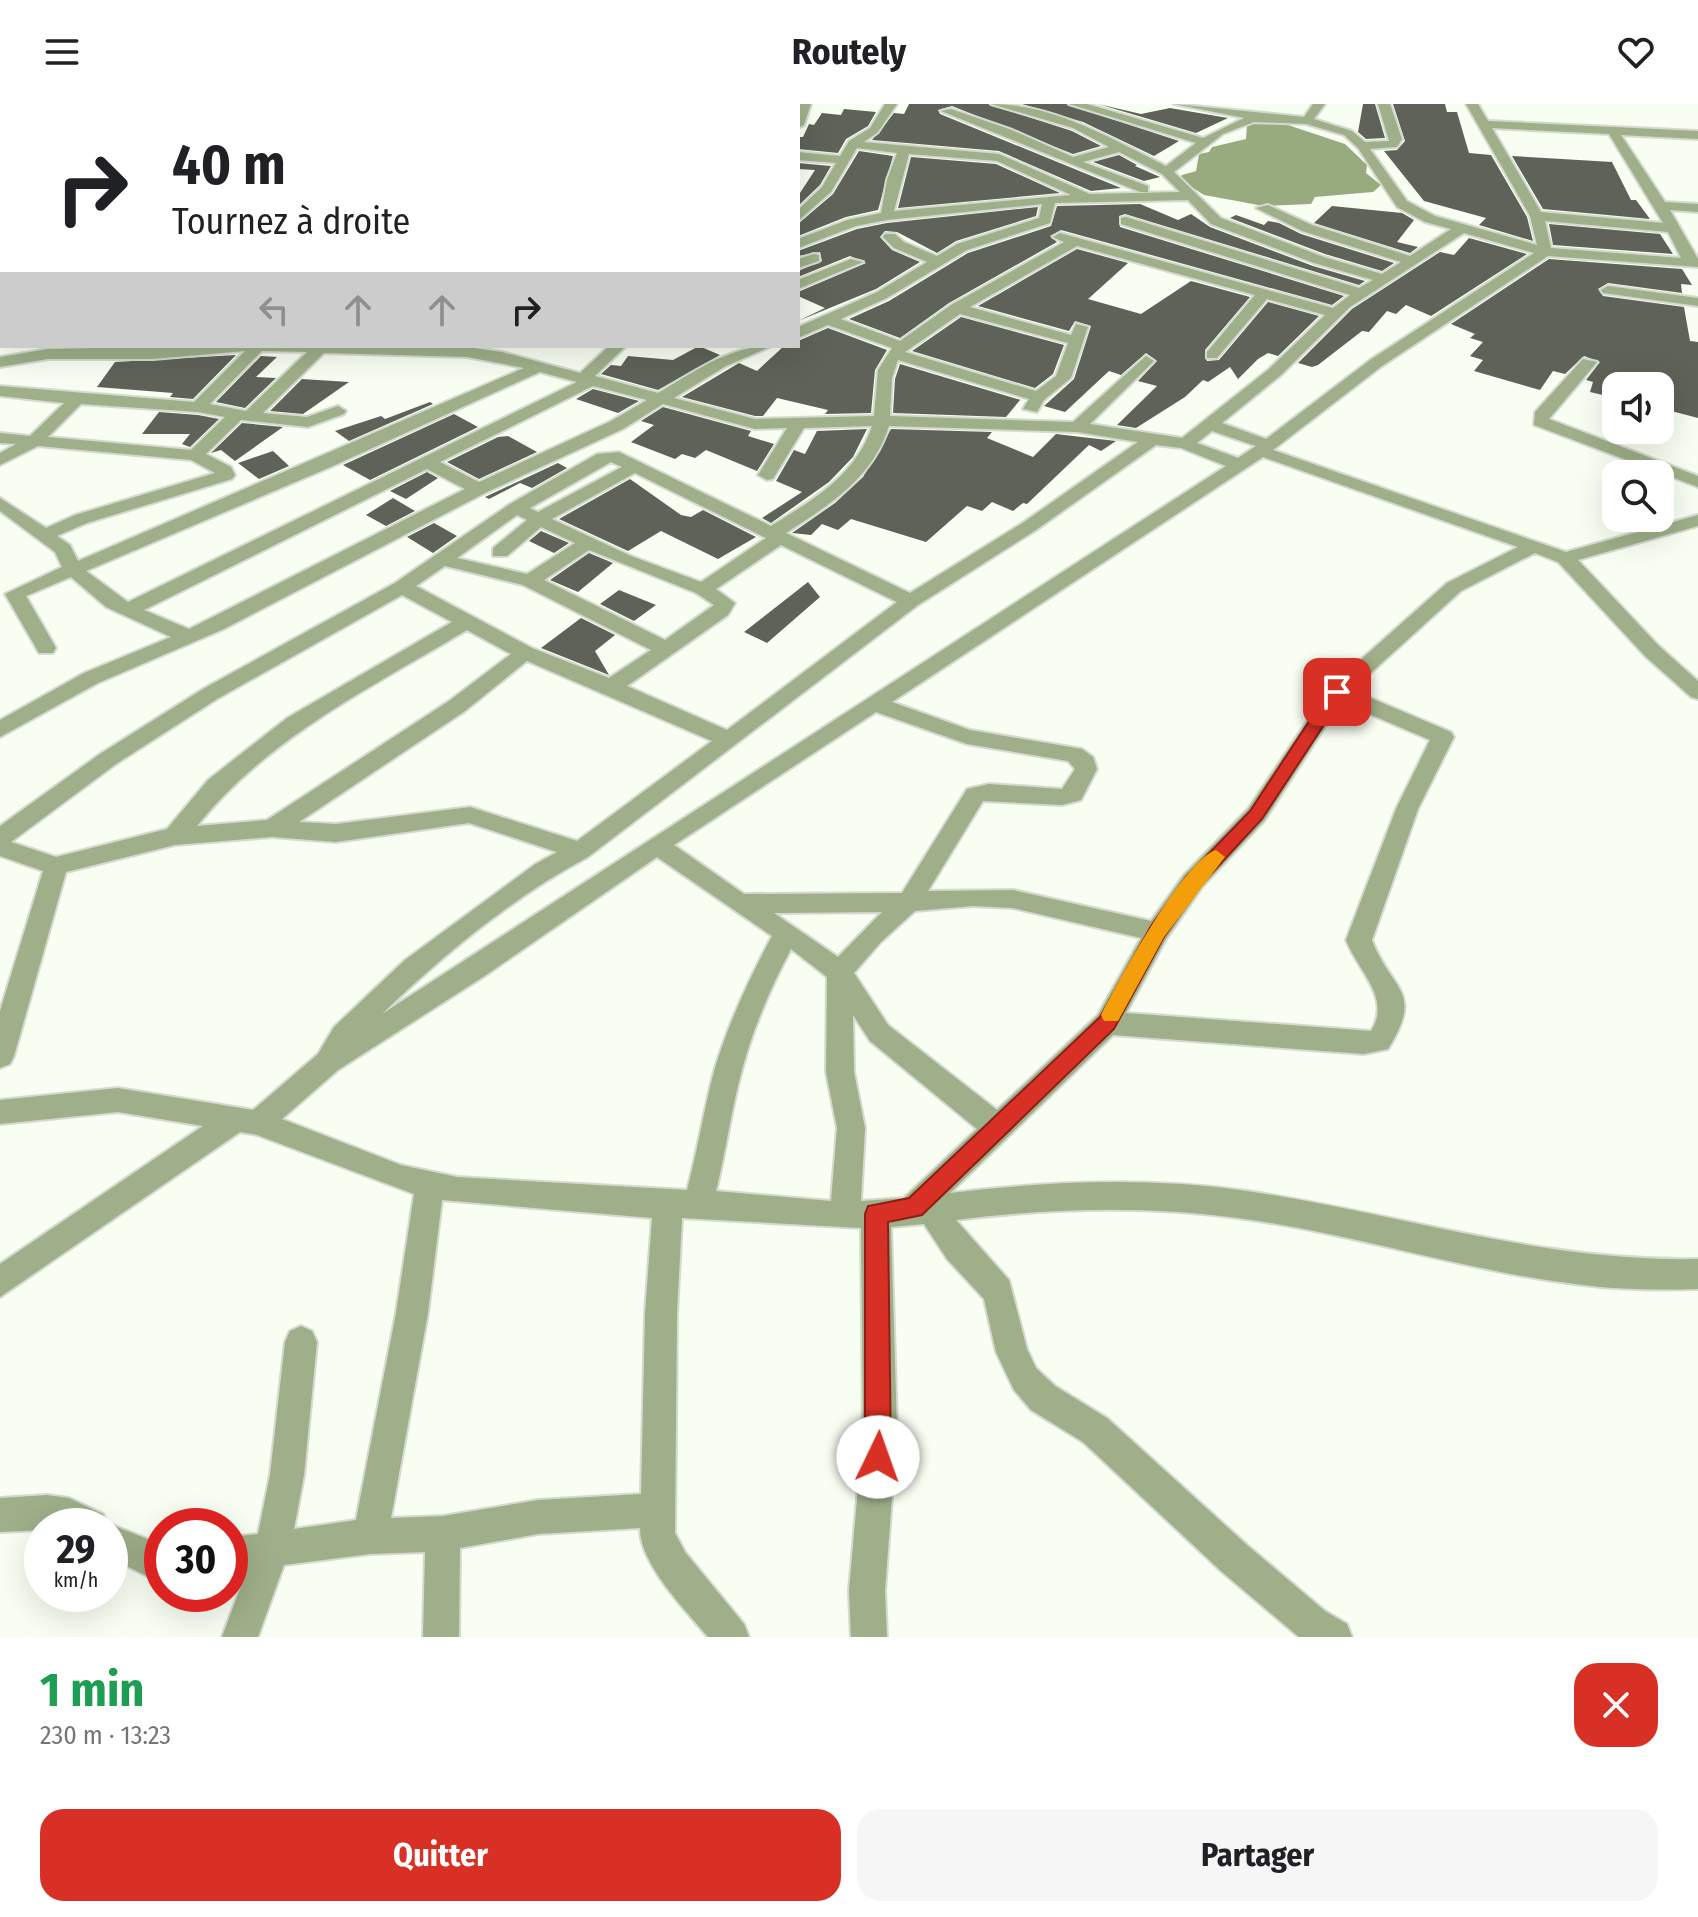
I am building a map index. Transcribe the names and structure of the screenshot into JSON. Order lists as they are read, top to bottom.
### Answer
{
  "page": {
    "header": "Routely",
    "turn": ["40 m", "Tournez à droite"],
    "speed": "29 km/h",
    "limit": "30",
    "heading": ["1 min", "230 m · 13:23"],
    "buttons": ["Quitter", "Partager"]
  }
}
